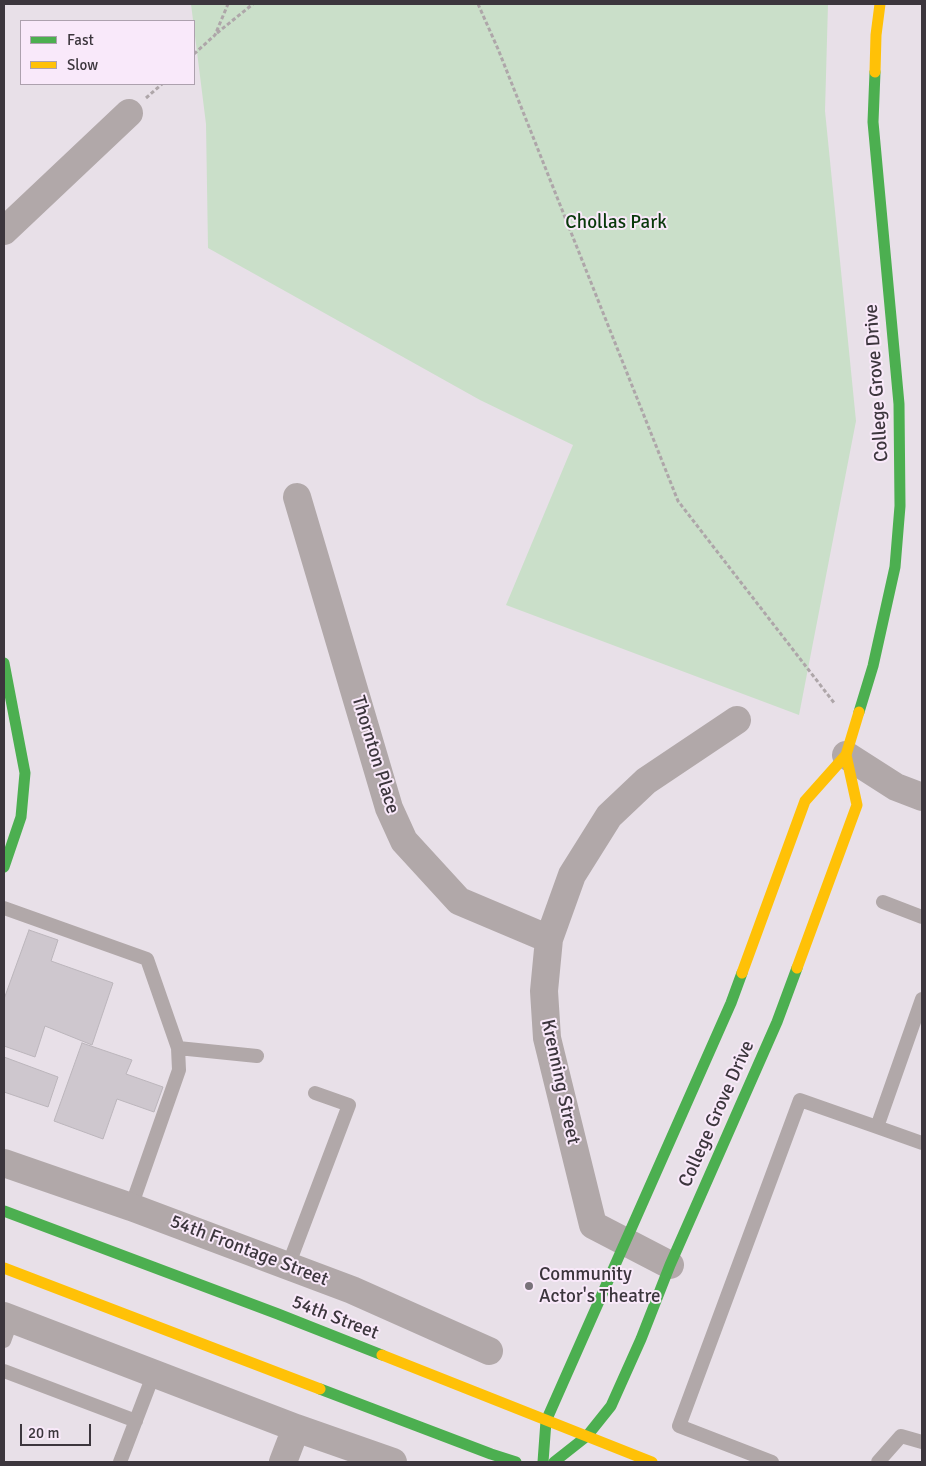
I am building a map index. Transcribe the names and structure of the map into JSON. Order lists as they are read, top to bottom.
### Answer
{
  "streets": {
    "main road": ["College Grove Drive", "54th Street"],
    "street": ["Thornton Place", "Krenning Street", "54th Frontage Street"]
  },
  "crossings": [
    ["College Grove Drive", "Krenning Street"],
    ["College Grove Drive", "54th Street"],
    ["Thornton Place", "Krenning Street"]
  ],
  "parks": ["Chollas Park"],
  "places": ["Community Actor's Theatre"],
  "legend": ["Fast", "Slow"],
  "scale_bar": "20 m"
}
